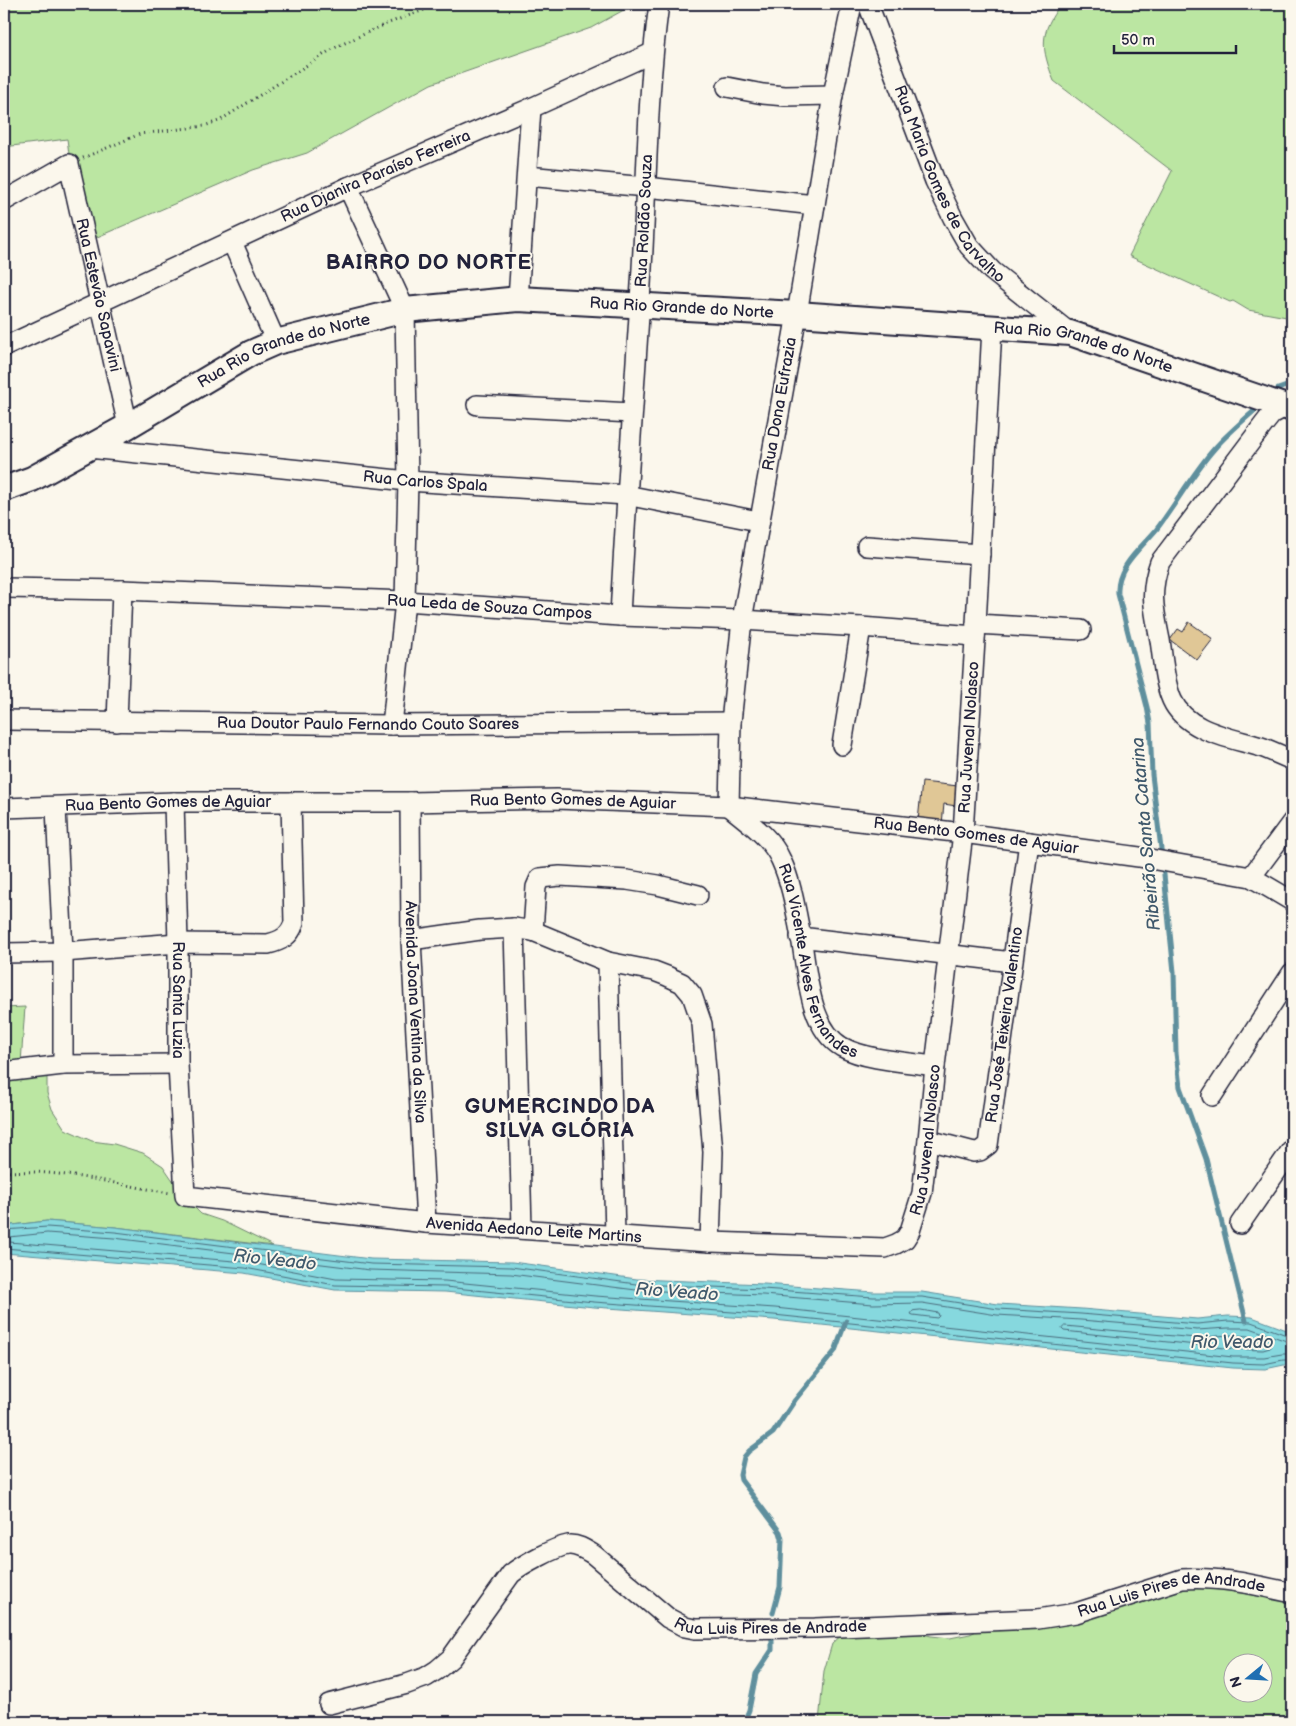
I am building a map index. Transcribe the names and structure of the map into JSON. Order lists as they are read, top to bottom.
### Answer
{
  "streets": {
    "main road": ["Rua Rio Grande do Norte"],
    "street": [
      "Rua Djanira Paraíso Ferreira",
      "Rua Maria Gomes de Carvalho",
      "Rua Roldão Souza",
      "Rua Estevão Sapavini",
      "Rua Dona Eufrazia",
      "Rua Carlos Spala",
      "Rua Leda de Souza Campos",
      "Rua Doutor Paulo Fernando Couto Soares",
      "Rua Juvenal Nolasco",
      "Rua Bento Gomes de Aguiar",
      "Rua Vicente Alves Fernandes",
      "Rua Santa Luzia",
      "Avenida Joana Ventina da Silva",
      "Rua José Teixeira Valentino",
      "Avenida Aedano Leite Martins",
      "Rua Luis Pires de Andrade"
    ]
  },
  "crossings": [
    ["Rua Djanira Paraíso Ferreira", "Rua Roldão Souza"],
    ["Rua Djanira Paraíso Ferreira", "Rua Estevão Sapavini"],
    ["Rua Maria Gomes de Carvalho", "Rua Rio Grande do Norte"],
    ["Rua Roldão Souza", "Rua Rio Grande do Norte"],
    ["Rua Roldão Souza", "Rua Carlos Spala"],
    ["Rua Roldão Souza", "Rua Leda de Souza Campos"],
    ["Rua Estevão Sapavini", "Rua Rio Grande do Norte"],
    ["Rua Rio Grande do Norte", "Rua Dona Eufrazia"],
    ["Rua Rio Grande do Norte", "Rua Carlos Spala"],
    ["Rua Rio Grande do Norte", "Rua Juvenal Nolasco"],
    ["Rua Dona Eufrazia", "Rua Carlos Spala"],
    ["Rua Dona Eufrazia", "Rua Leda de Souza Campos"],
    ["Rua Dona Eufrazia", "Rua Doutor Paulo Fernando Couto Soares"],
    ["Rua Dona Eufrazia", "Rua Bento Gomes de Aguiar"],
    ["Rua Dona Eufrazia", "Rua Vicente Alves Fernandes"],
    ["Rua Leda de Souza Campos", "Rua Juvenal Nolasco"],
    ["Rua Juvenal Nolasco", "Rua Bento Gomes de Aguiar"],
    ["Rua Juvenal Nolasco", "Rua Vicente Alves Fernandes"],
    ["Rua Juvenal Nolasco", "Rua José Teixeira Valentino"],
    ["Rua Juvenal Nolasco", "Avenida Aedano Leite Martins"],
    ["Rua Bento Gomes de Aguiar", "Rua Vicente Alves Fernandes"],
    ["Rua Bento Gomes de Aguiar", "Rua Santa Luzia"],
    ["Rua Bento Gomes de Aguiar", "Avenida Joana Ventina da Silva"],
    ["Rua Bento Gomes de Aguiar", "Rua José Teixeira Valentino"],
    ["Rua Santa Luzia", "Avenida Aedano Leite Martins"],
    ["Avenida Joana Ventina da Silva", "Avenida Aedano Leite Martins"]
  ],
  "districts": ["BAIRRO DO NORTE", "GUMERCINDO DA SILVA GLÓRIA"],
  "water": ["Ribeirão Santa Catarina", "Rio Veado"],
  "scale_bar": "50 m",
  "north": "left"
}
